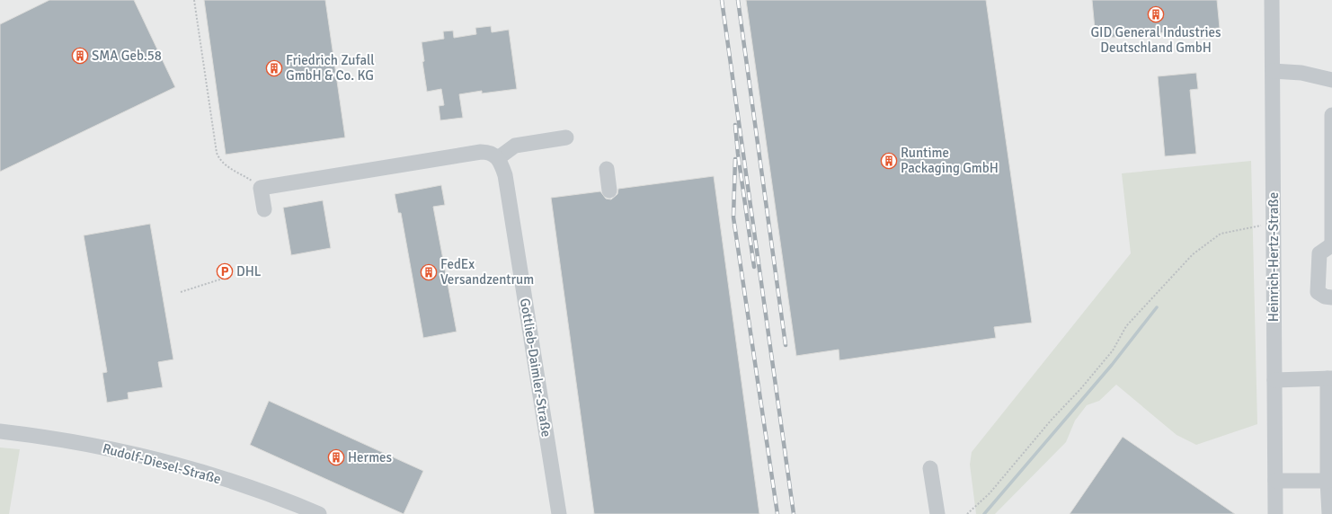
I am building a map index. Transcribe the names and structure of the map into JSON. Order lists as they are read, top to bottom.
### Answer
{
  "streets": {
    "street": ["Heinrich-Hertz-Straße", "Gottlieb-Daimler-Straße", "Rudolf-Diesel-Straße"]
  },
  "places": {
    "building": [
      "GID General Industries Deutschland GmbH",
      "SMA Geb.58",
      "Friedrich Zufall GmbH & Co. KG",
      "Runtime Packaging GmbH",
      "FedEx Versandzentrum",
      "Hermes"
    ],
    "parking": ["DHL"]
  }
}
